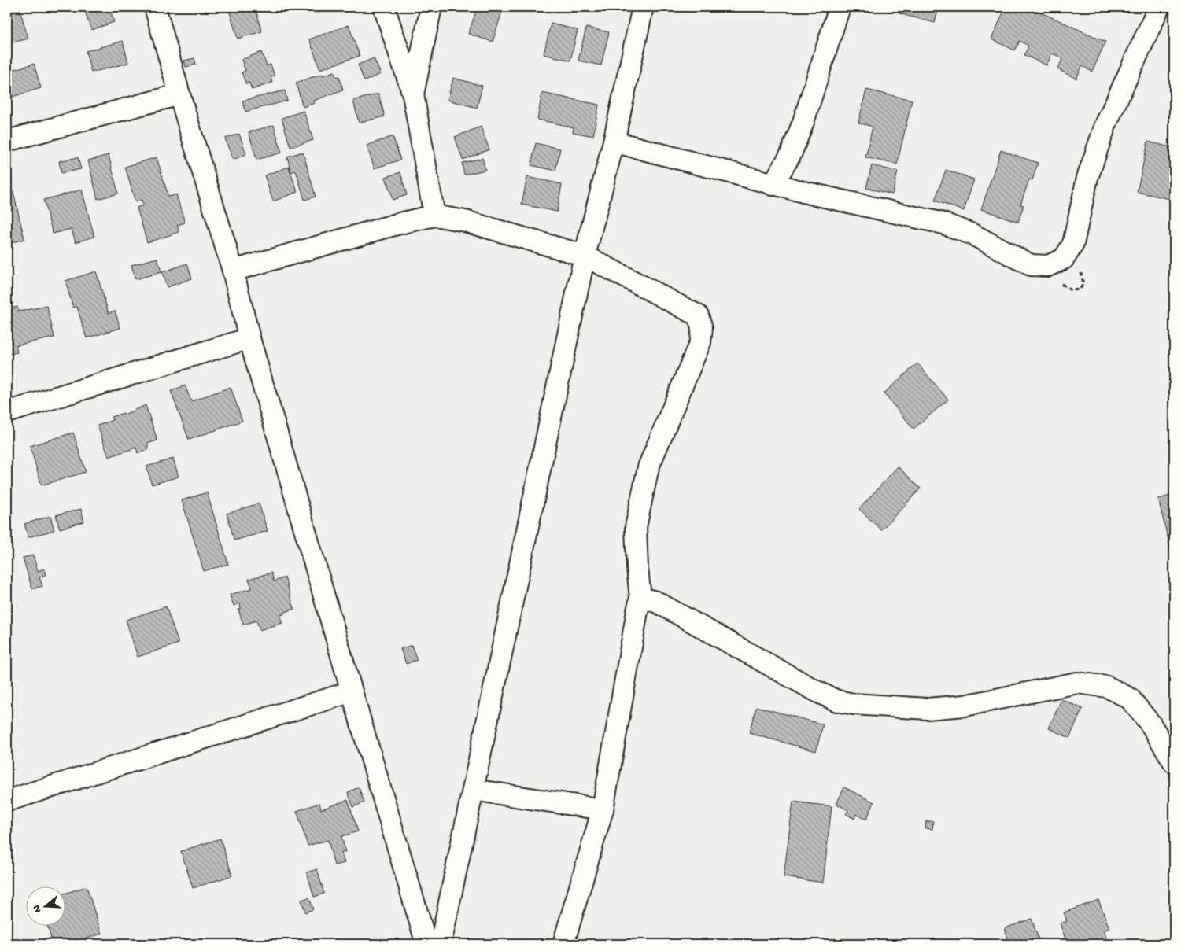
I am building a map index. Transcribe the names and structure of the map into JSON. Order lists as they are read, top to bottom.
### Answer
{
  "north": "left"
}
